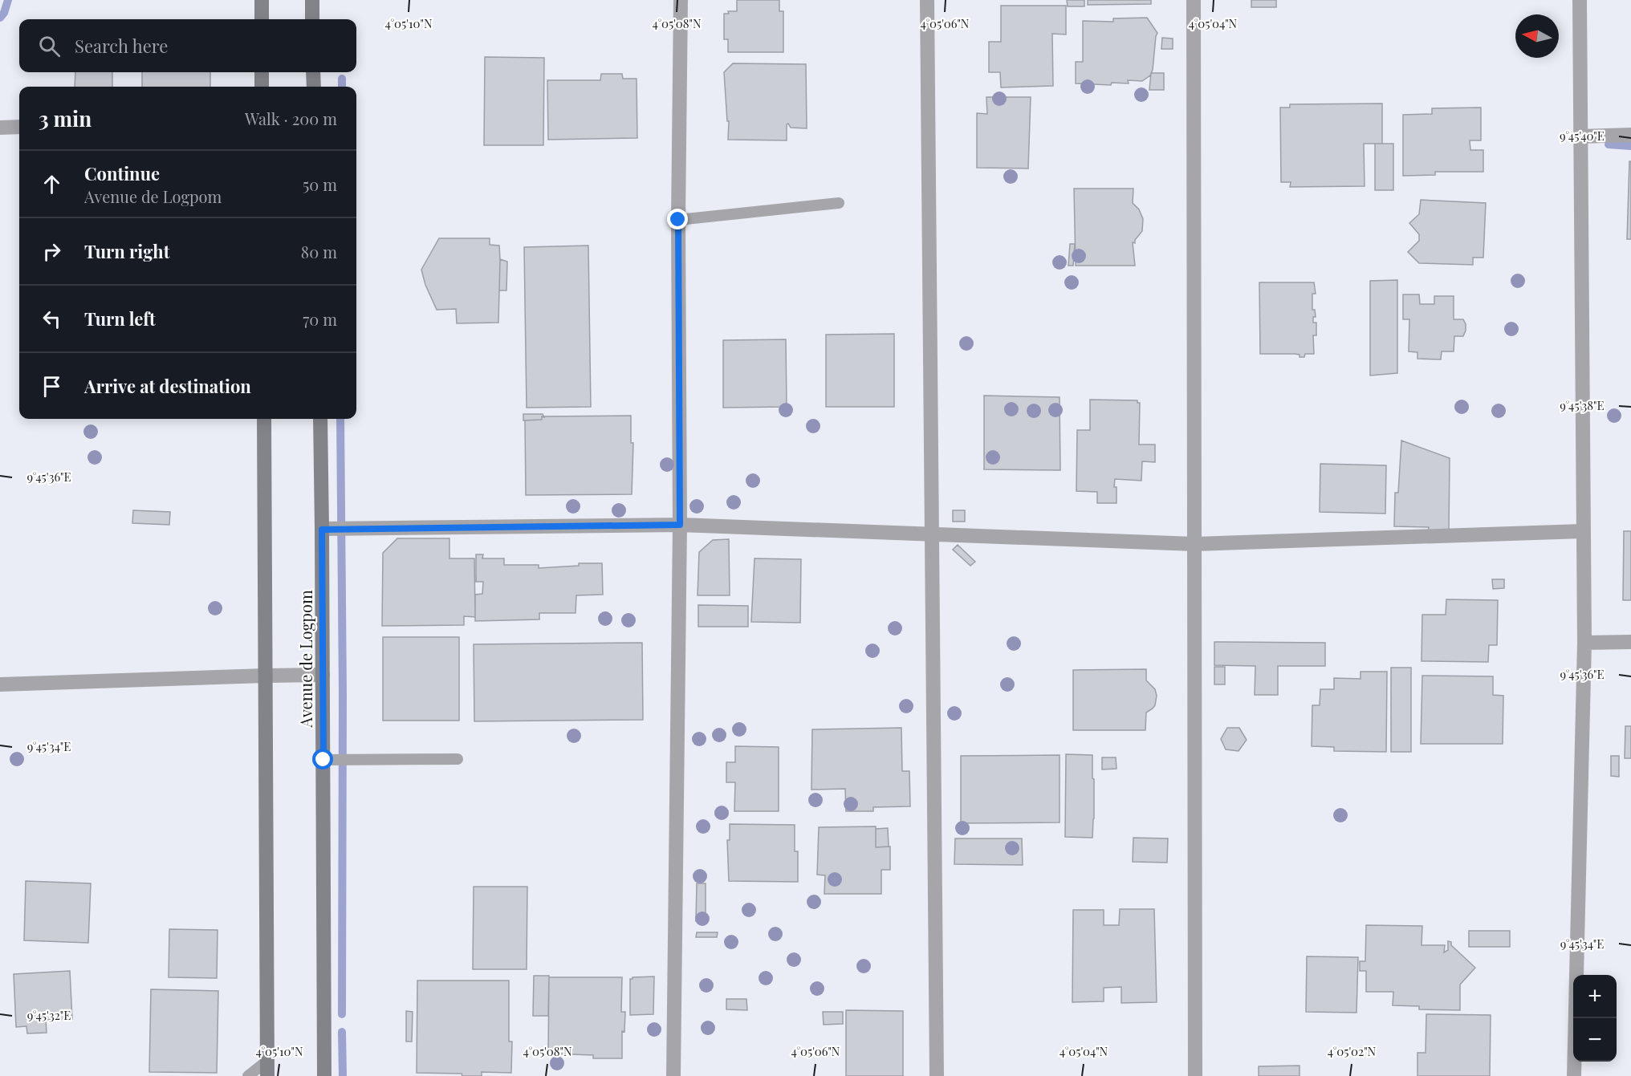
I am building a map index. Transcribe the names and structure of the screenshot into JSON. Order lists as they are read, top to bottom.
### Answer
{
  "streets": {
    "main road": ["Avenue de Logpom"]
  },
  "north": "left",
  "page": {
    "search": "Search here",
    "heading": ["3 min", "Walk · 200 m"],
    "list": [
      ["Continue", "Avenue de Logpom", "50 m"],
      ["Turn right", "80 m"],
      ["Turn left", "70 m"],
      "Arrive at destination"
    ],
    "map_buttons": ["+", "−"]
  },
  "coordinates": [
    "4°05'10\"N",
    "4°05'08\"N",
    "4°05'06\"N",
    "4°05'04\"N",
    "9°45'40\"E",
    "9°45'38\"E",
    "9°45'36\"E",
    "9°45'34\"E",
    "9°45'32\"E",
    "4°05'02\"N"
  ]
}
